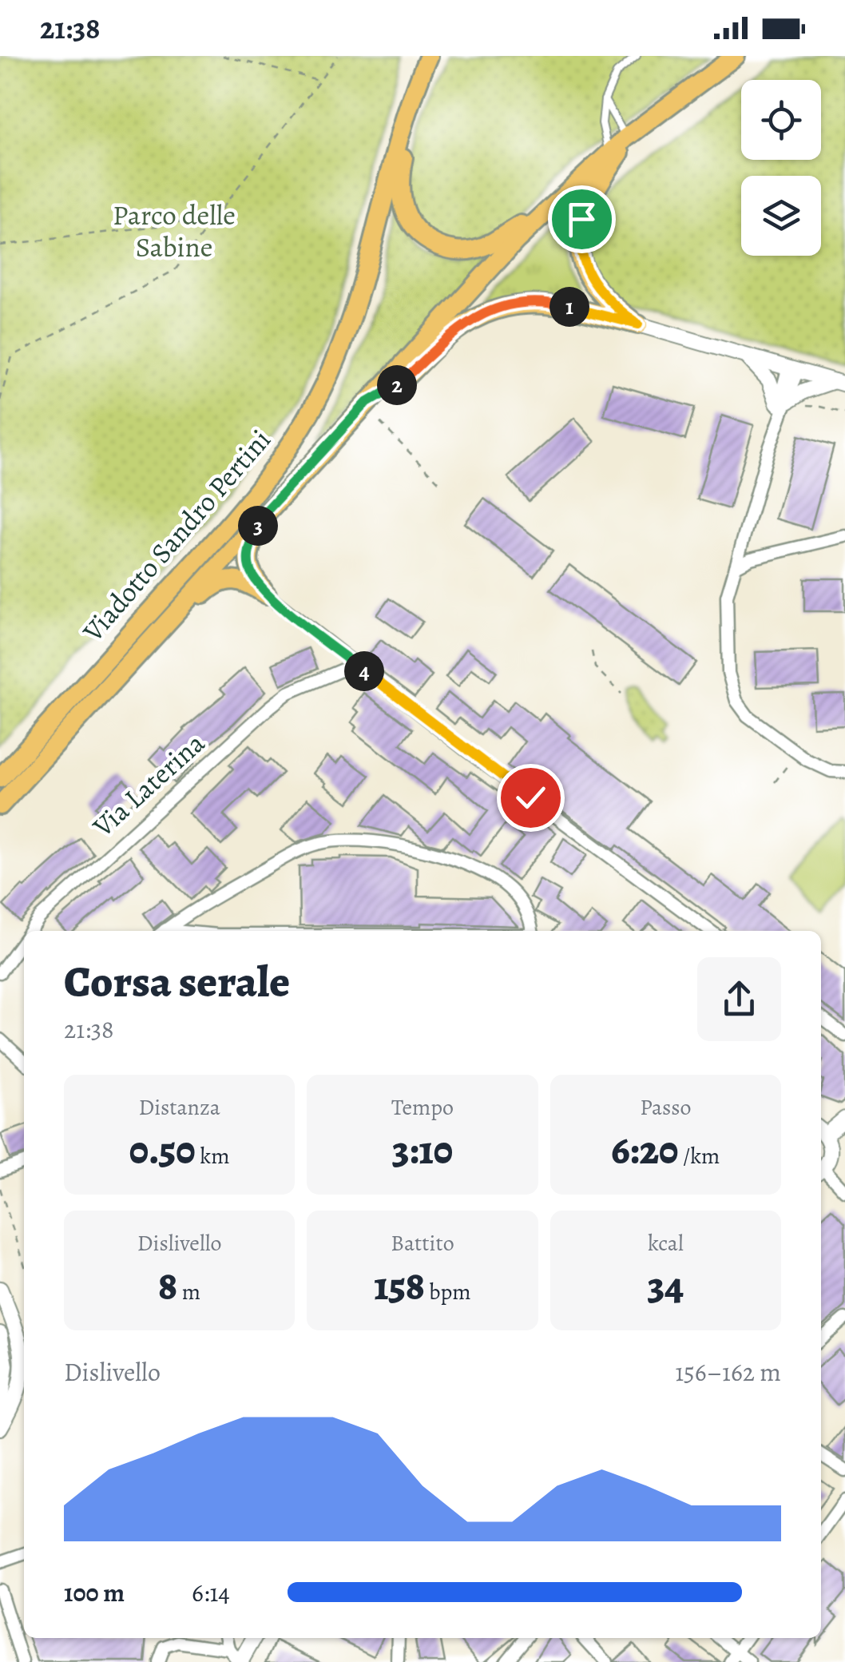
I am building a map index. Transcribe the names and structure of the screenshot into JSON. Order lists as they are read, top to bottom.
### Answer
{
  "streets": {
    "main road": ["Viadotto Sandro Pertini"],
    "street": ["Via Laterina"]
  },
  "parks": ["Parco delle Sabine"],
  "page": {
    "status": "21:38",
    "pins": [
      "1",
      "2",
      "3",
      "4"
    ],
    "heading": ["Corsa serale", "21:38"],
    "stats": [
      ["Distanza", "0.50 km"],
      ["Tempo", "3:10"],
      ["Passo", "6:20 /km"],
      ["Dislivello", "8 m"],
      ["Battito", "158 bpm"],
      ["kcal", "34"]
    ],
    "chart": ["Dislivello", "156–162 m"],
    "list": [
      {
        "name": "100 m",
        "note": "6:14"
      }
    ]
  }
}
